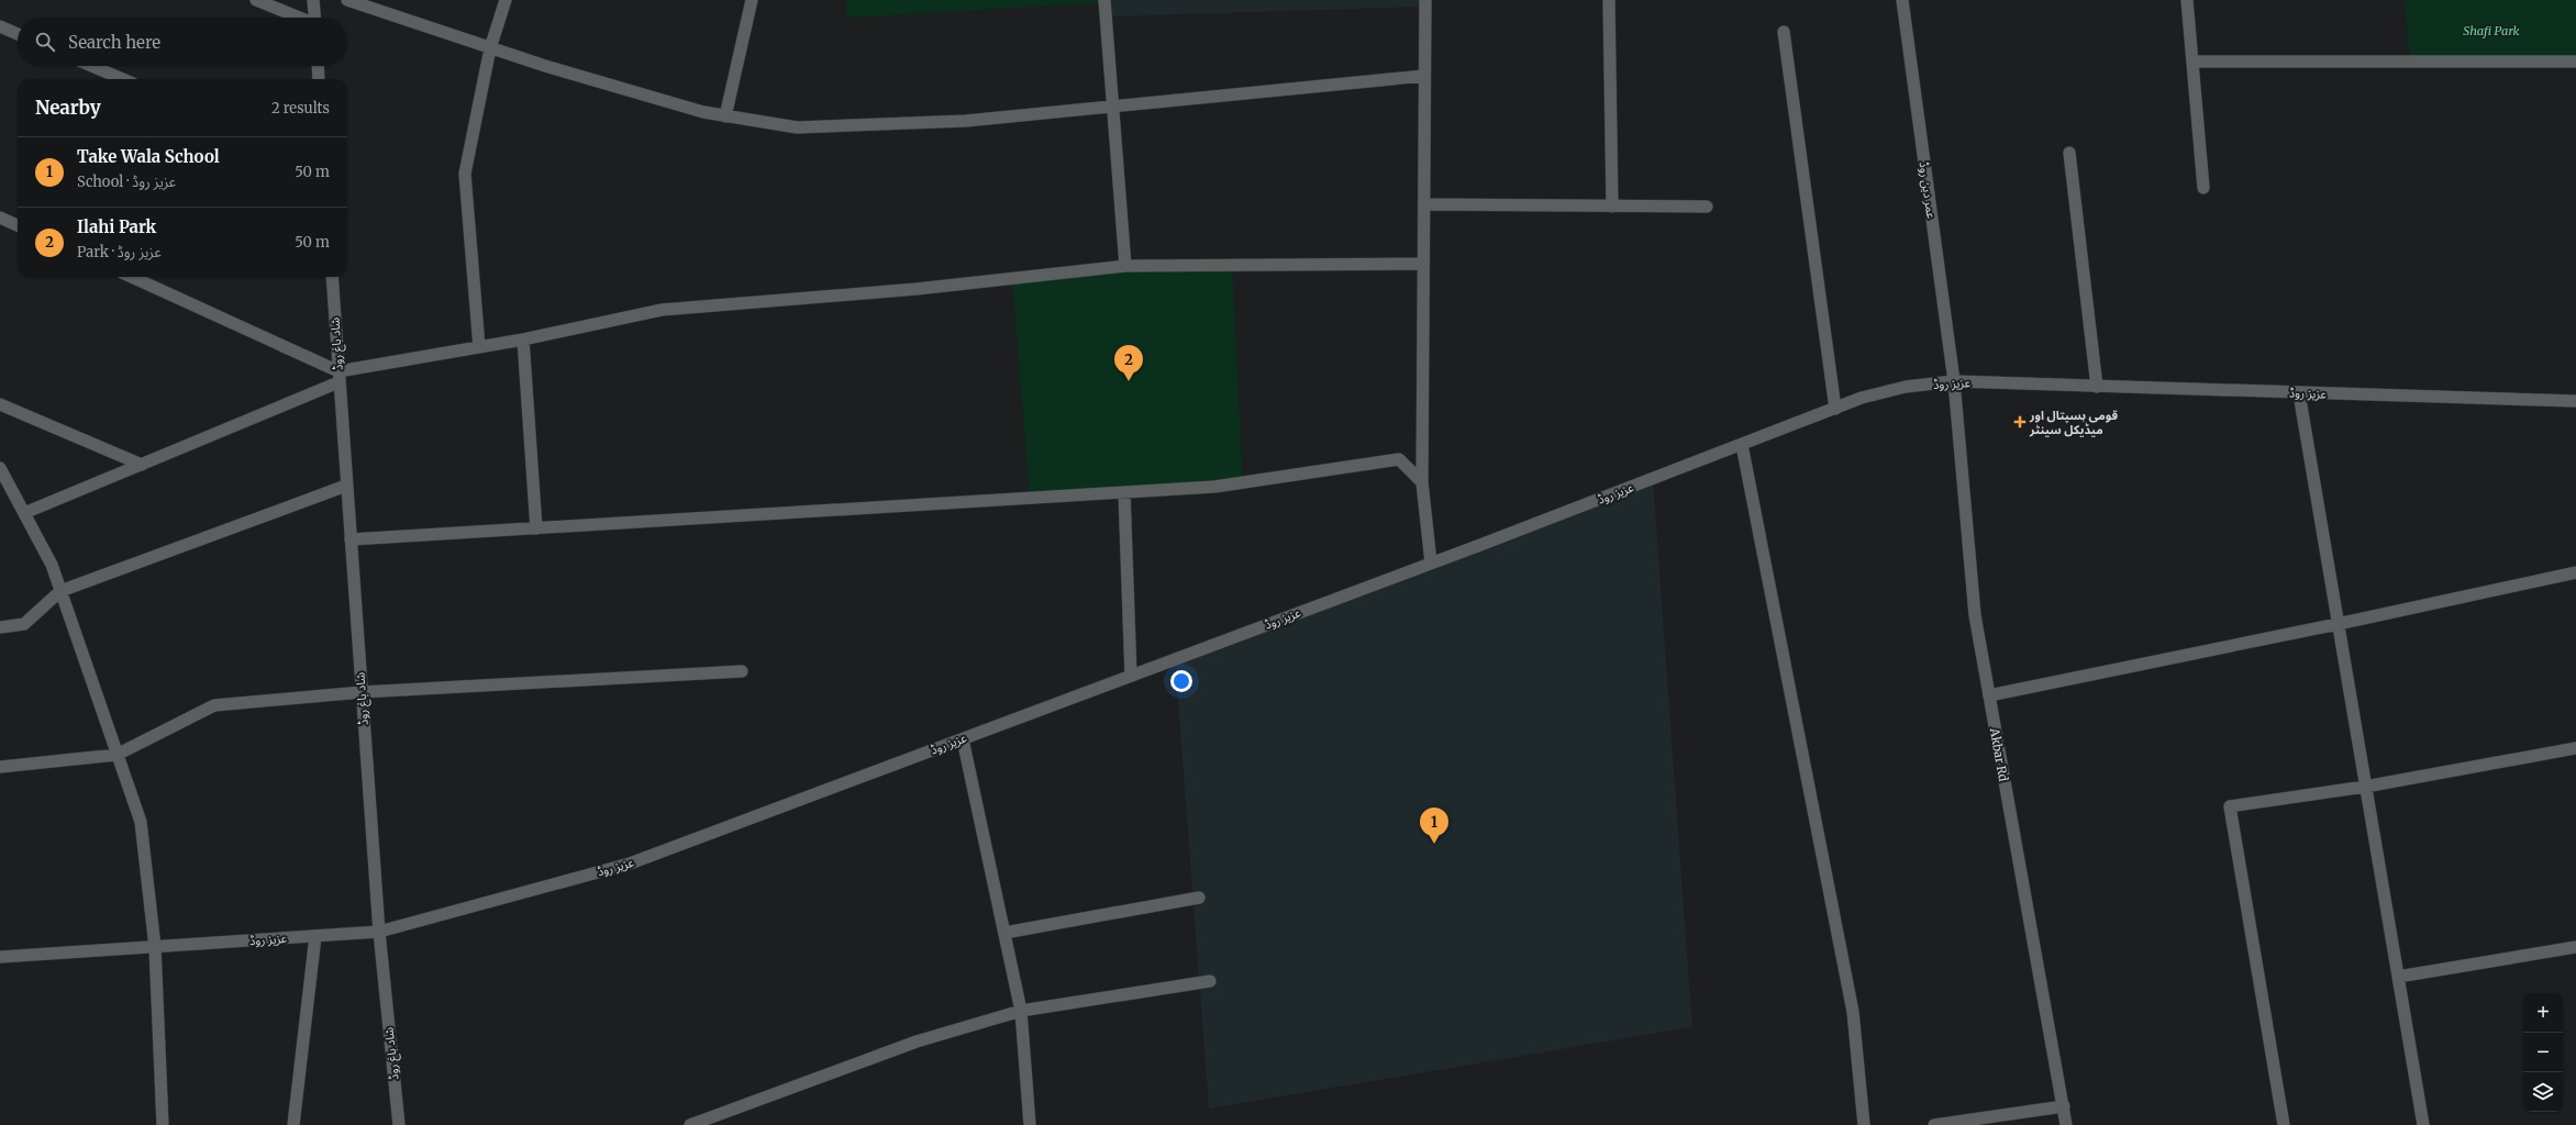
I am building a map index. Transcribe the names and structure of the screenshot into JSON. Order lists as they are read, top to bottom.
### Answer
{
  "streets": {
    "street": [
      "عمر دین روڈ",
      "شاد باغ روڈ",
      "عزیز روڈ",
      "Akbar Rd"
    ]
  },
  "crossings": [
    ["عمر دین روڈ", "عزیز روڈ"],
    ["عمر دین روڈ", "Akbar Rd"],
    ["شاد باغ روڈ", "عزیز روڈ"],
    ["عزیز روڈ", "Akbar Rd"]
  ],
  "parks": ["Shafi Park"],
  "places": {
    "health": ["قومی ہسپتال اور میڈیکل سینٹر"]
  },
  "page": {
    "search": "Search here",
    "heading": ["Nearby", "2 results"],
    "list": [
      {
        "mark": "1",
        "name": "Take Wala School",
        "note": "School · عزیز روڈ",
        "value": "50 m"
      },
      {
        "mark": "2",
        "name": "Ilahi Park",
        "note": "Park · عزیز روڈ",
        "value": "50 m"
      }
    ],
    "pins": ["2", "1"],
    "map_buttons": ["+", "−"]
  }
}
